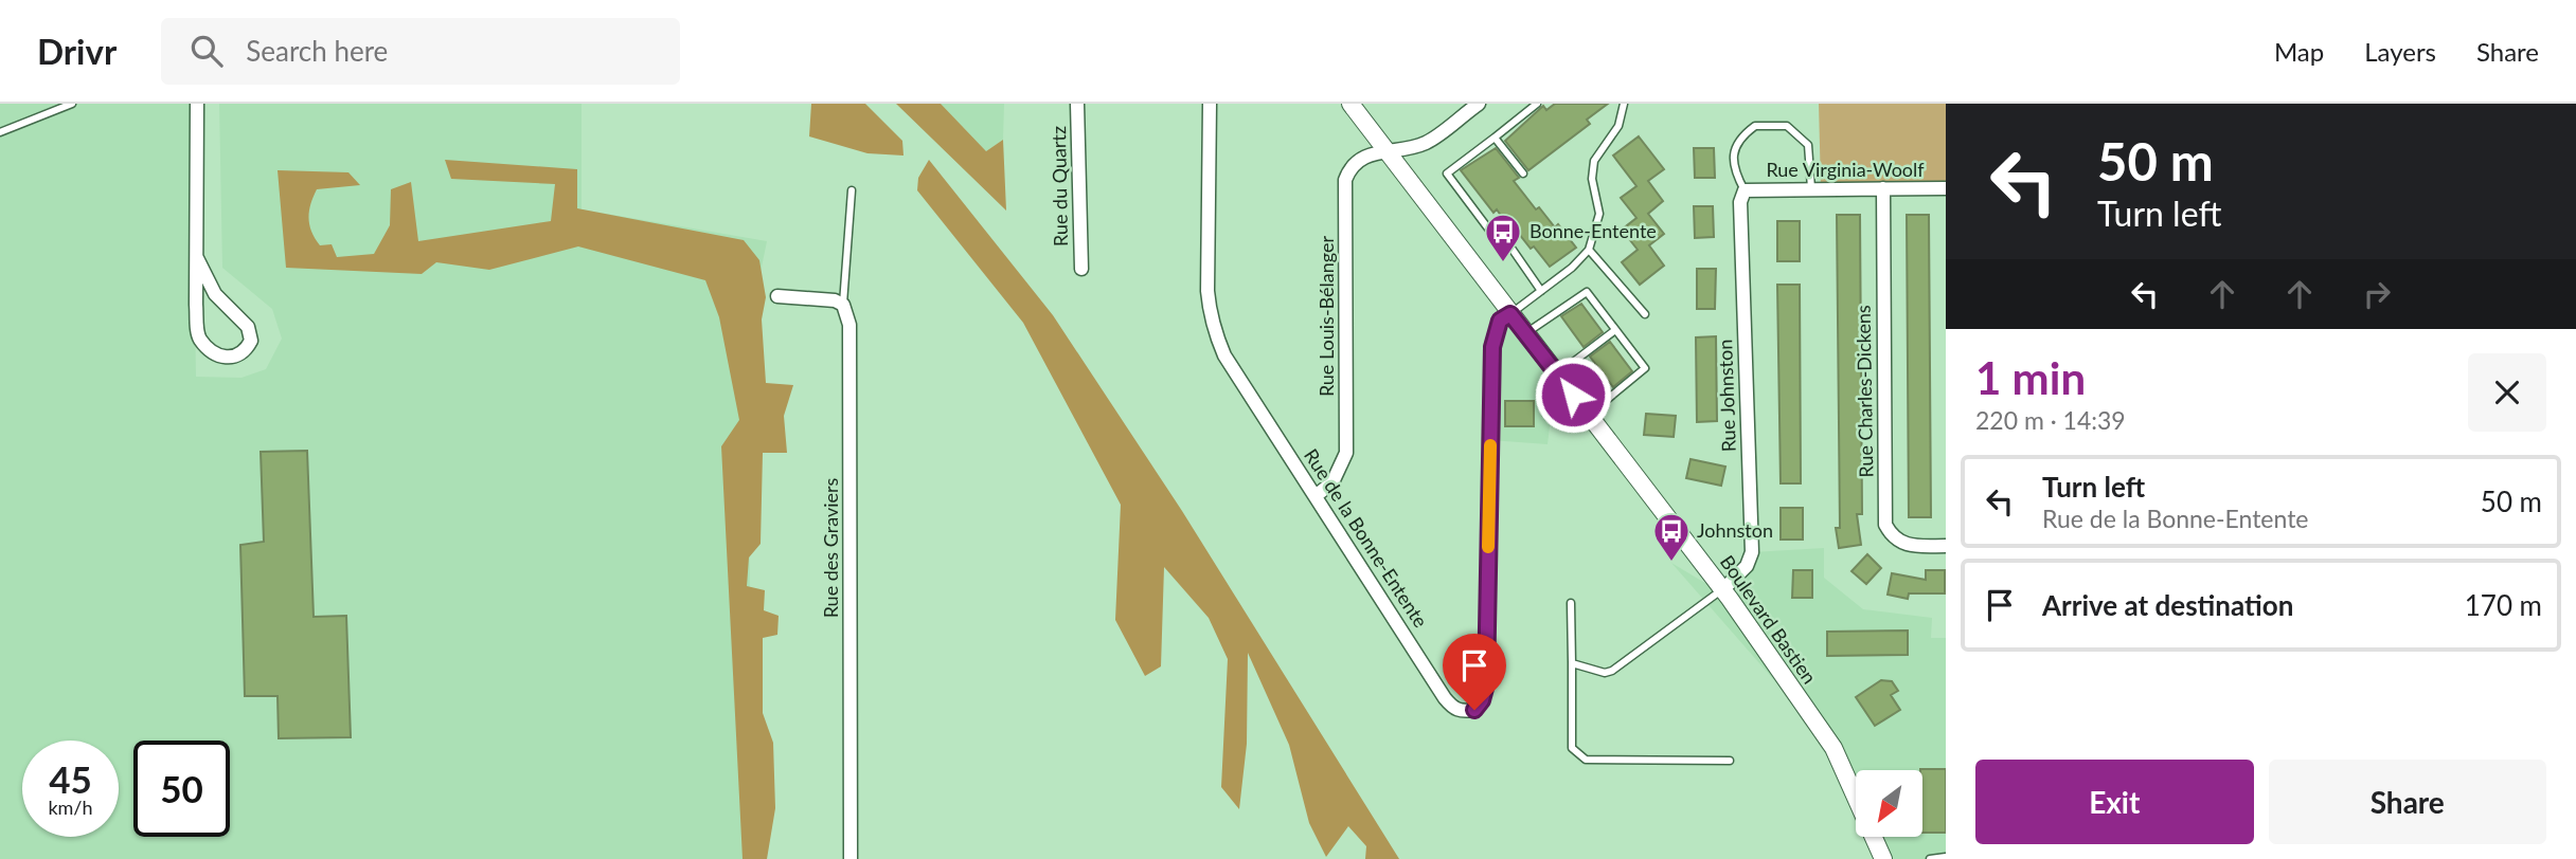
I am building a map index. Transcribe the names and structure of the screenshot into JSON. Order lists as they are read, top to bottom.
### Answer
{
  "streets": {
    "main road": ["Boulevard Bastien"],
    "street": [
      "Rue Virginia-Woolf",
      "Rue du Quartz",
      "Rue Louis-Bélanger",
      "Rue Charles-Dickens",
      "Rue Johnston",
      "Rue de la Bonne-Entente",
      "Rue des Graviers"
    ]
  },
  "crossings": [
    ["Rue Virginia-Woolf", "Rue Charles-Dickens"],
    ["Rue Virginia-Woolf", "Rue Johnston"],
    ["Rue Louis-Bélanger", "Rue de la Bonne-Entente"],
    ["Rue Louis-Bélanger", "Boulevard Bastien"],
    ["Rue Johnston", "Boulevard Bastien"],
    ["Rue de la Bonne-Entente", "Boulevard Bastien"]
  ],
  "places": {
    "bus stop": ["Bonne-Entente", "Johnston"]
  },
  "north": "bottom left",
  "page": {
    "header": "Drivr",
    "search": "Search here",
    "nav": ["Map", "Layers", "Share"],
    "turn": ["50 m", "Turn left"],
    "heading": ["1 min", "220 m · 14:39"],
    "list": [
      {
        "name": "Turn left",
        "note": "Rue de la Bonne-Entente",
        "value": "50 m"
      },
      {
        "name": "Arrive at destination",
        "value": "170 m"
      }
    ],
    "speed": "45 km/h",
    "limit": "50",
    "buttons": ["Exit", "Share"]
  }
}
